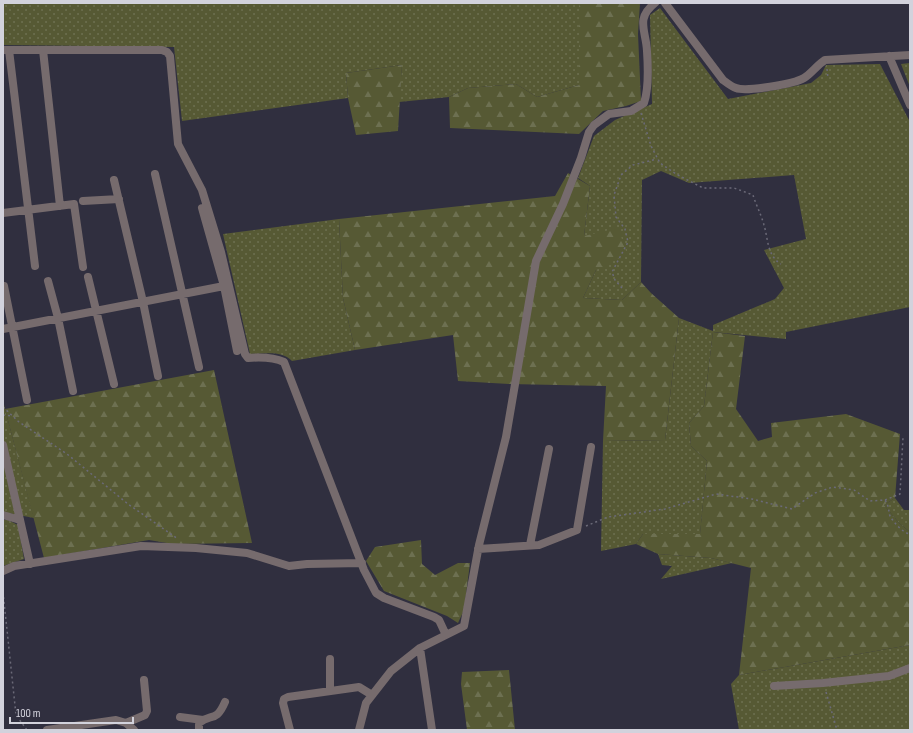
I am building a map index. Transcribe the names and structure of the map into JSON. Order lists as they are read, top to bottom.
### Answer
{
  "scale_bar": "100 m"
}
